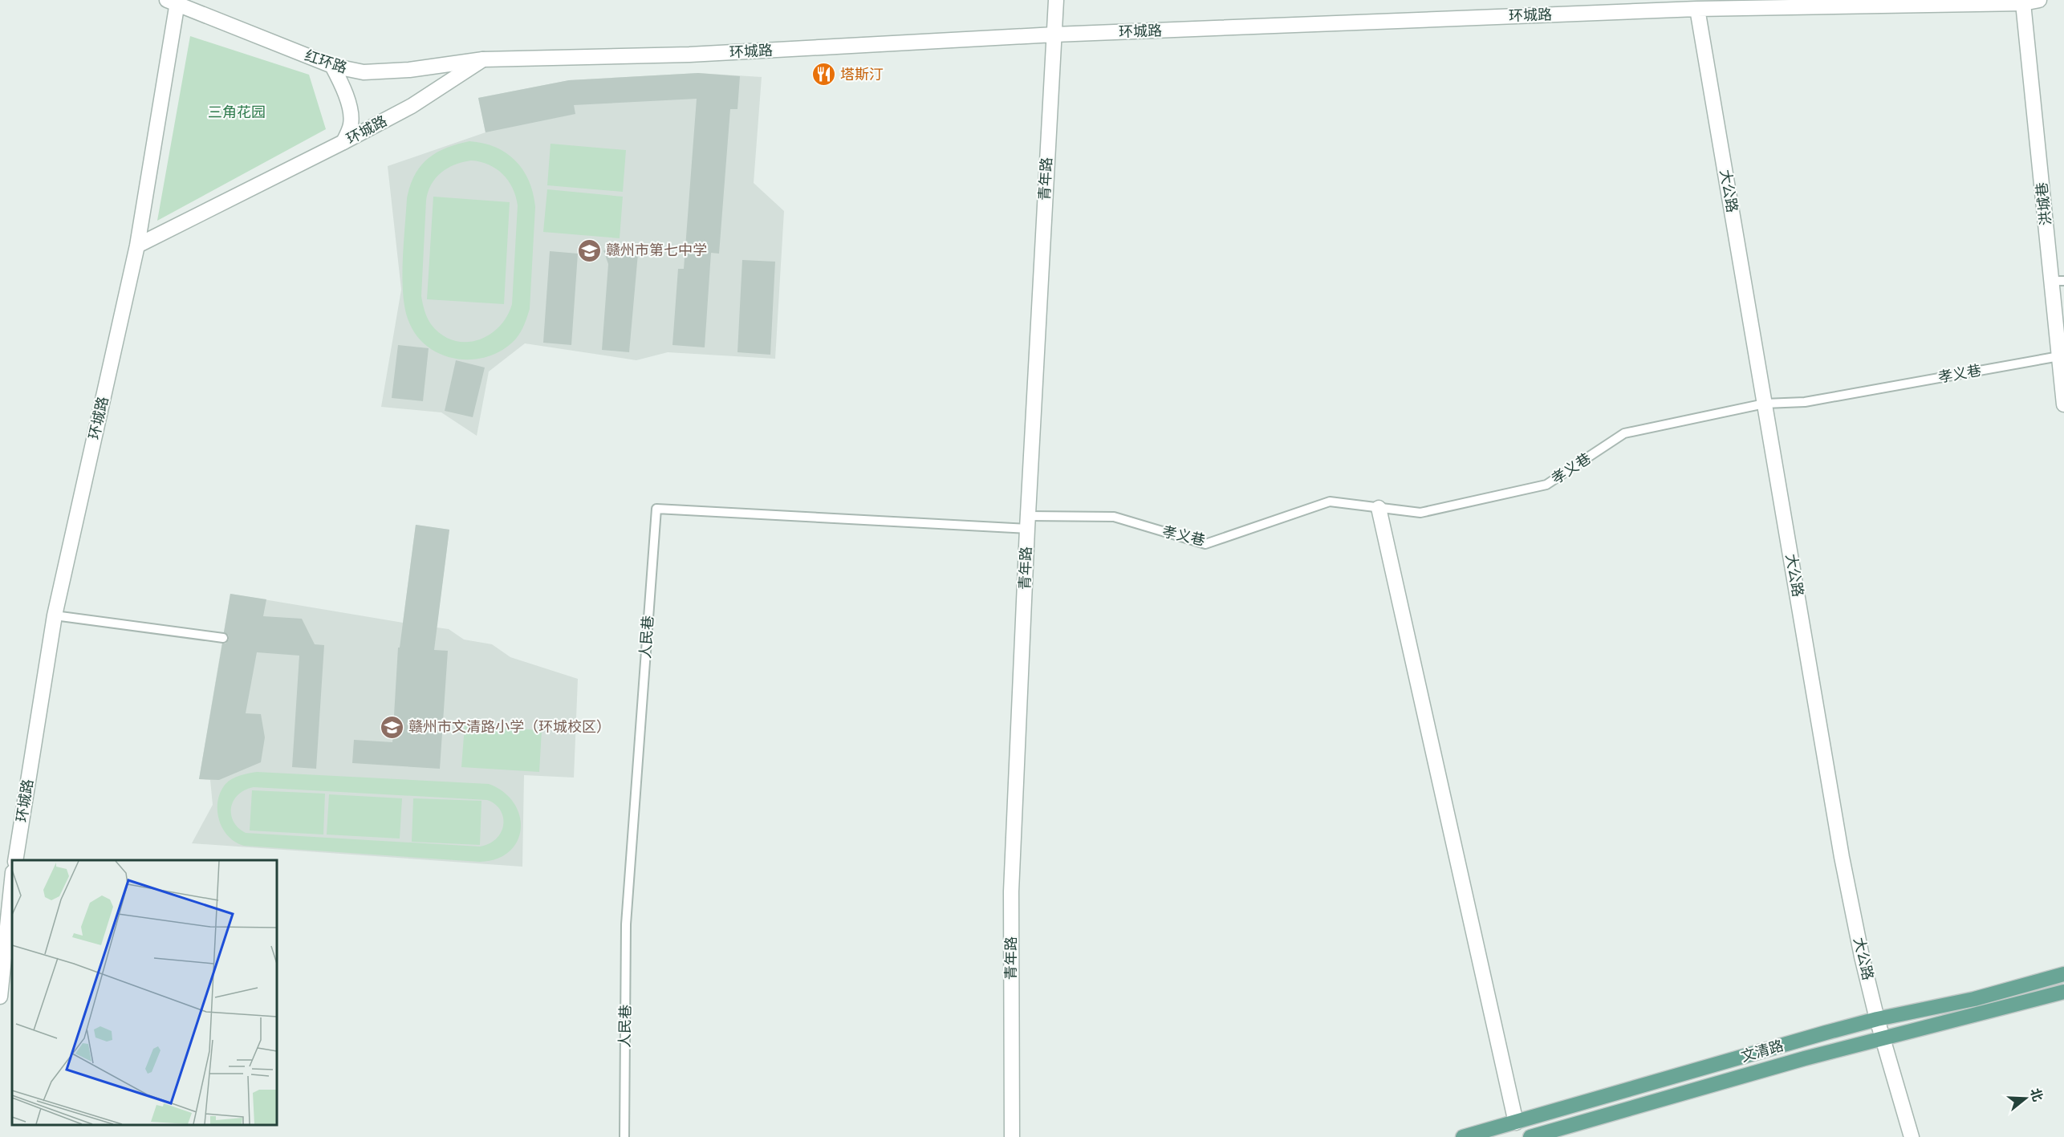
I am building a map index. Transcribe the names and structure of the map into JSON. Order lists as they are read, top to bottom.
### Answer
{
  "streets": {
    "main road": ["文清路"],
    "street": [
      "环城路",
      "红环路",
      "青年路",
      "大公路",
      "洪城巷"
    ],
    "lane": ["孝义巷", "人民巷"]
  },
  "crossings": [
    ["环城路", "红环路"],
    ["环城路", "青年路"],
    ["环城路", "大公路"],
    ["环城路", "洪城巷"],
    ["青年路", "孝义巷"],
    ["青年路", "人民巷"],
    ["大公路", "孝义巷"],
    ["大公路", "文清路"],
    ["洪城巷", "孝义巷"],
    ["孝义巷", "人民巷"]
  ],
  "parks": ["三角花园"],
  "places": {
    "restaurant": ["塔斯汀"],
    "school or university": ["赣州市第七中学", "赣州市文清路小学（环城校区）"]
  },
  "north": "right"
}
